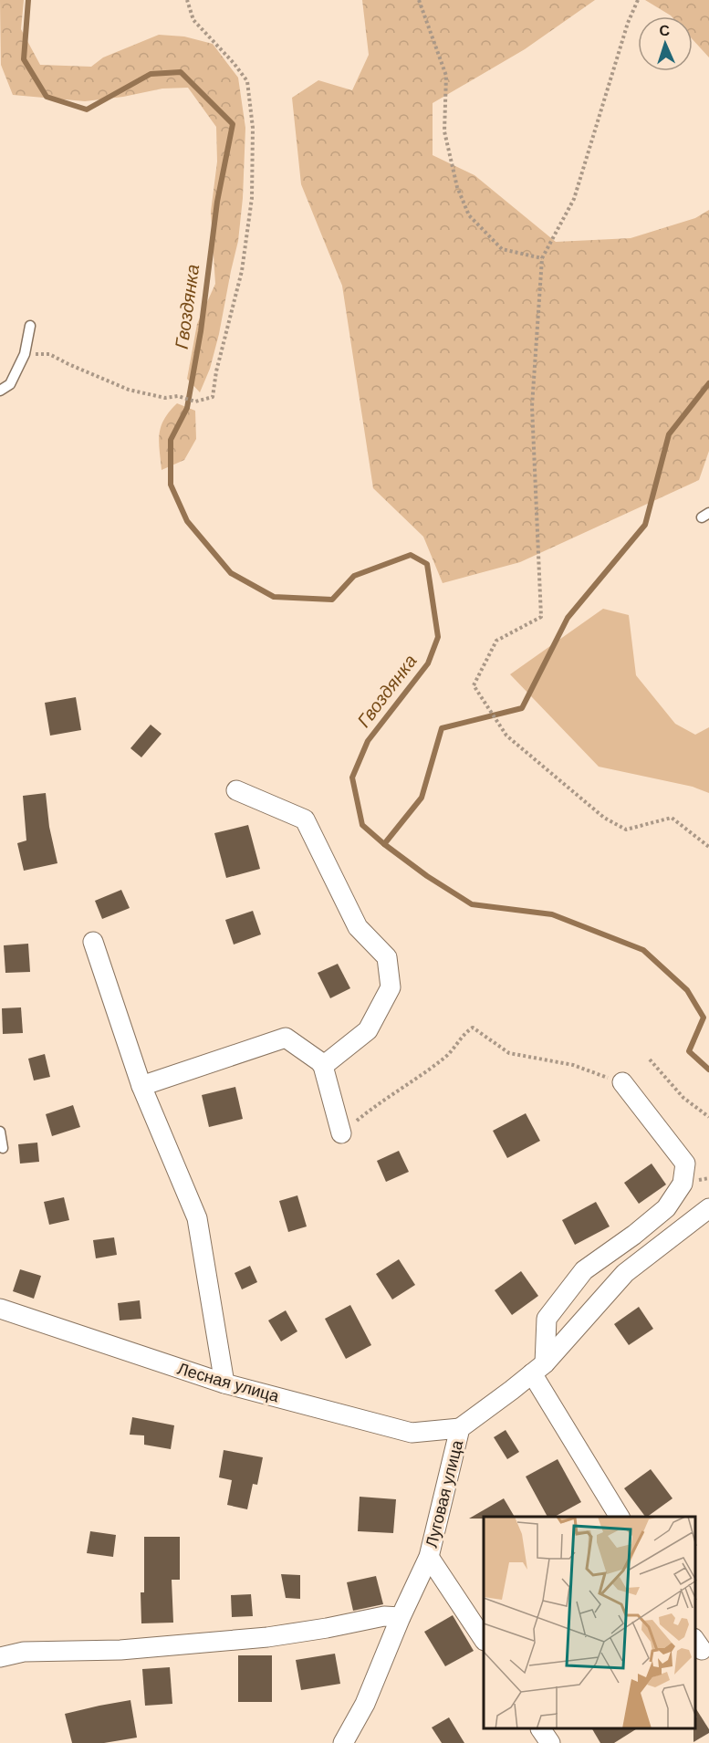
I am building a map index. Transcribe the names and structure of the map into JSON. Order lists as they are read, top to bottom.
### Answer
{
  "streets": {
    "street": ["Лесная улица", "Луговая улица"]
  },
  "crossings": [
    ["Лесная улица", "Луговая улица"]
  ],
  "water": ["Гвоздянка"],
  "north": "top"
}
